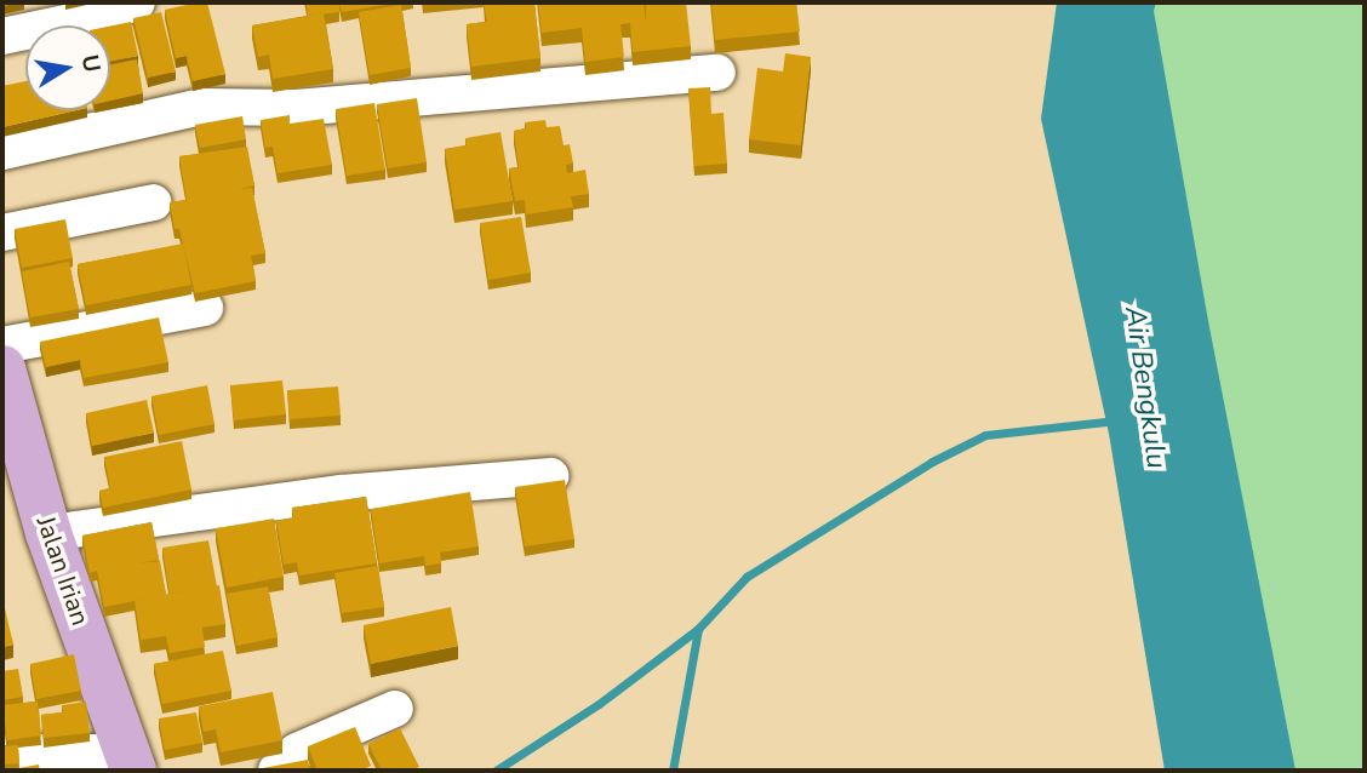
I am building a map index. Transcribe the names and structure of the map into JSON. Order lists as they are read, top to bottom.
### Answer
{
  "streets": {
    "main road": ["Jalan Irian"]
  },
  "water": ["Air Bengkulu"],
  "north": "right"
}
